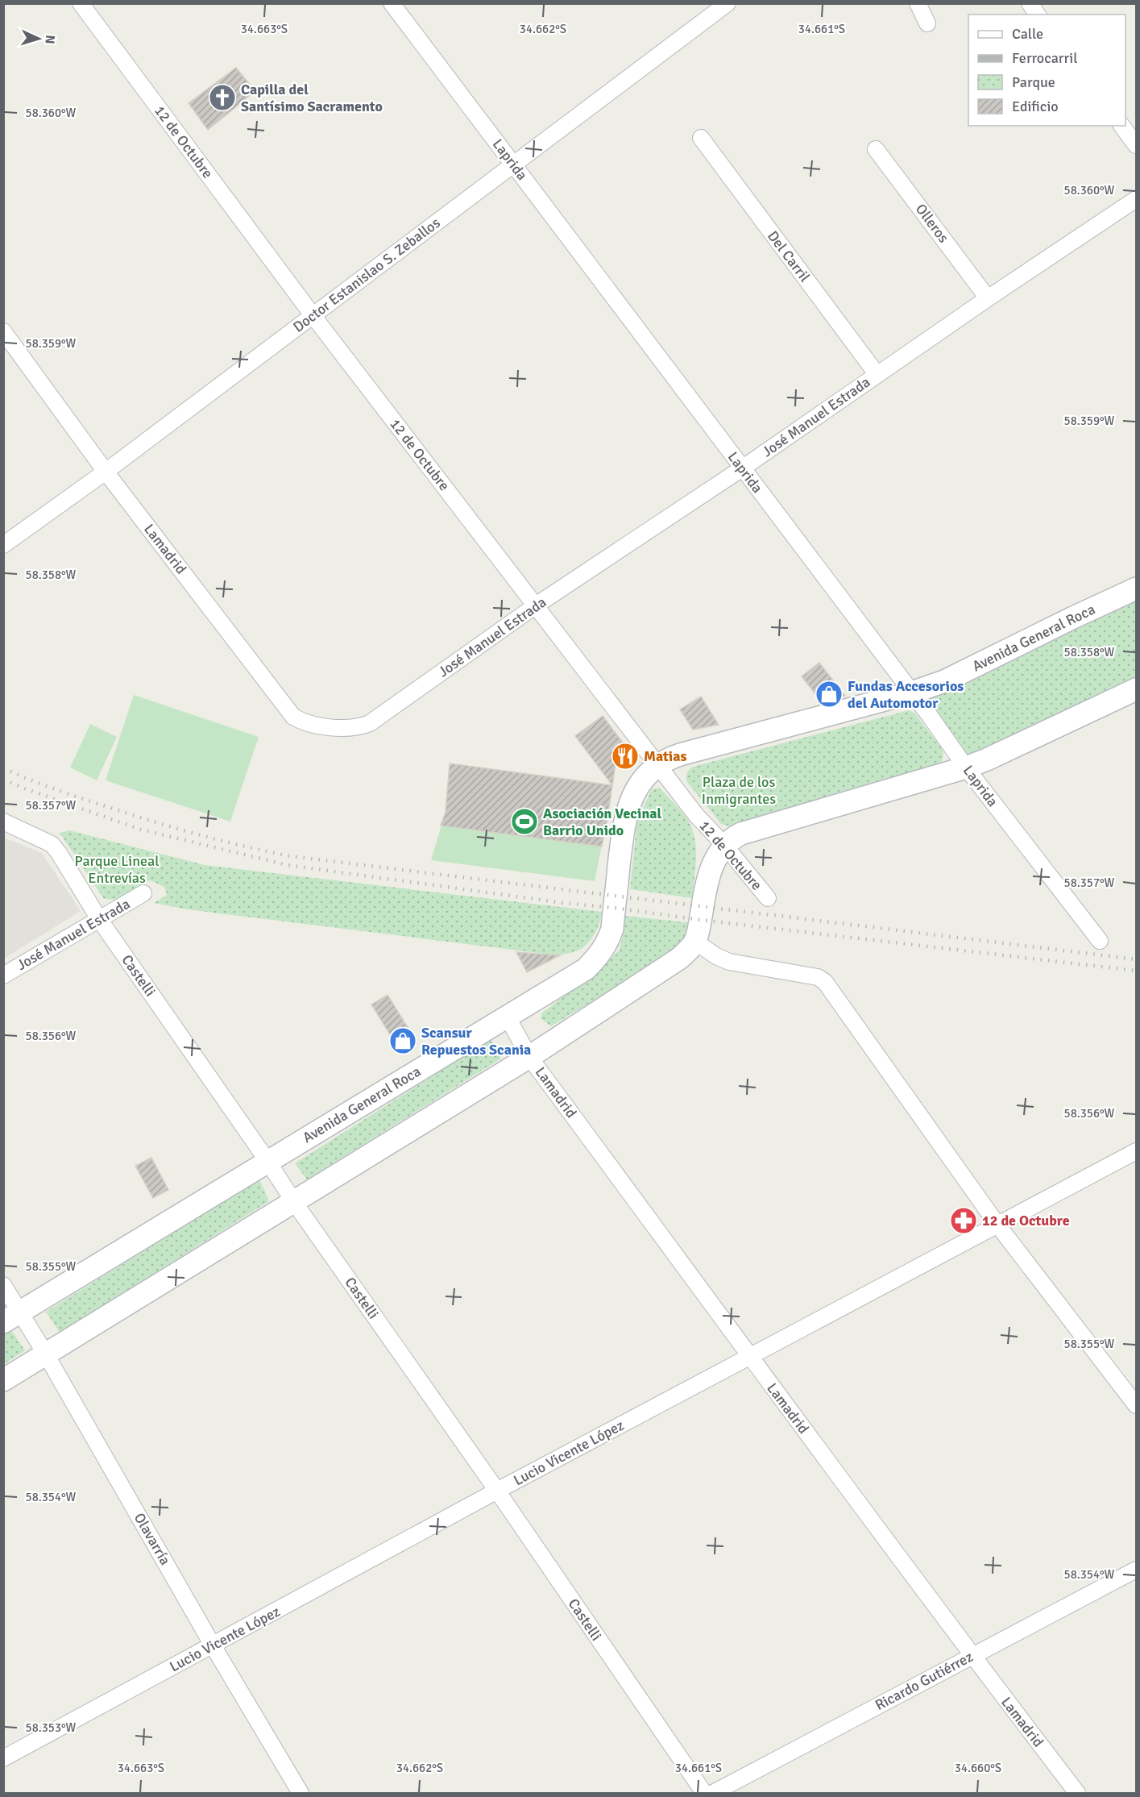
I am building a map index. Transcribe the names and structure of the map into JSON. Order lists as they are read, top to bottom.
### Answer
{
  "streets": {
    "main road": ["Avenida General Roca"],
    "street": [
      "12 de Octubre",
      "Laprida",
      "Olleros",
      "Del Carril",
      "Doctor Estanislao S. Zeballos",
      "José Manuel Estrada",
      "Lamadrid",
      "Castelli",
      "Lucio Vicente López",
      "Olavarría",
      "Ricardo Gutiérrez"
    ]
  },
  "crossings": [
    ["12 de Octubre", "Doctor Estanislao S. Zeballos"],
    ["12 de Octubre", "José Manuel Estrada"],
    ["12 de Octubre", "Avenida General Roca"],
    ["Laprida", "Doctor Estanislao S. Zeballos"],
    ["Laprida", "José Manuel Estrada"],
    ["Laprida", "Avenida General Roca"],
    ["Olleros", "José Manuel Estrada"],
    ["Del Carril", "José Manuel Estrada"],
    ["Doctor Estanislao S. Zeballos", "Lamadrid"],
    ["José Manuel Estrada", "Lamadrid"],
    ["José Manuel Estrada", "Castelli"],
    ["Lamadrid", "Avenida General Roca"],
    ["Lamadrid", "Lucio Vicente López"],
    ["Lamadrid", "Ricardo Gutiérrez"],
    ["Avenida General Roca", "Castelli"],
    ["Avenida General Roca", "Olavarría"],
    ["Castelli", "Lucio Vicente López"],
    ["Lucio Vicente López", "Olavarría"]
  ],
  "parks": ["Plaza de los Inmigrantes", "Parque Lineal Entrevías"],
  "places": {
    "church": ["Capilla del Santísimo Sacramento"],
    "shop": ["Fundas Accesorios del Automotor", "Scansur Repuestos Scania"],
    "restaurant": ["Matias"],
    "sports": ["Asociación Vecinal Barrio Unido"],
    "pharmacy": ["12 de Octubre"]
  },
  "legend": [
    "Calle",
    "Ferrocarril",
    "Parque",
    "Edificio"
  ],
  "north": "right",
  "coordinates": [
    "34.663°S",
    "34.662°S",
    "34.661°S",
    "58.360°W",
    "58.359°W",
    "58.358°W",
    "58.357°W",
    "58.356°W",
    "58.355°W",
    "58.354°W",
    "58.353°W",
    "34.660°S"
  ]
}
